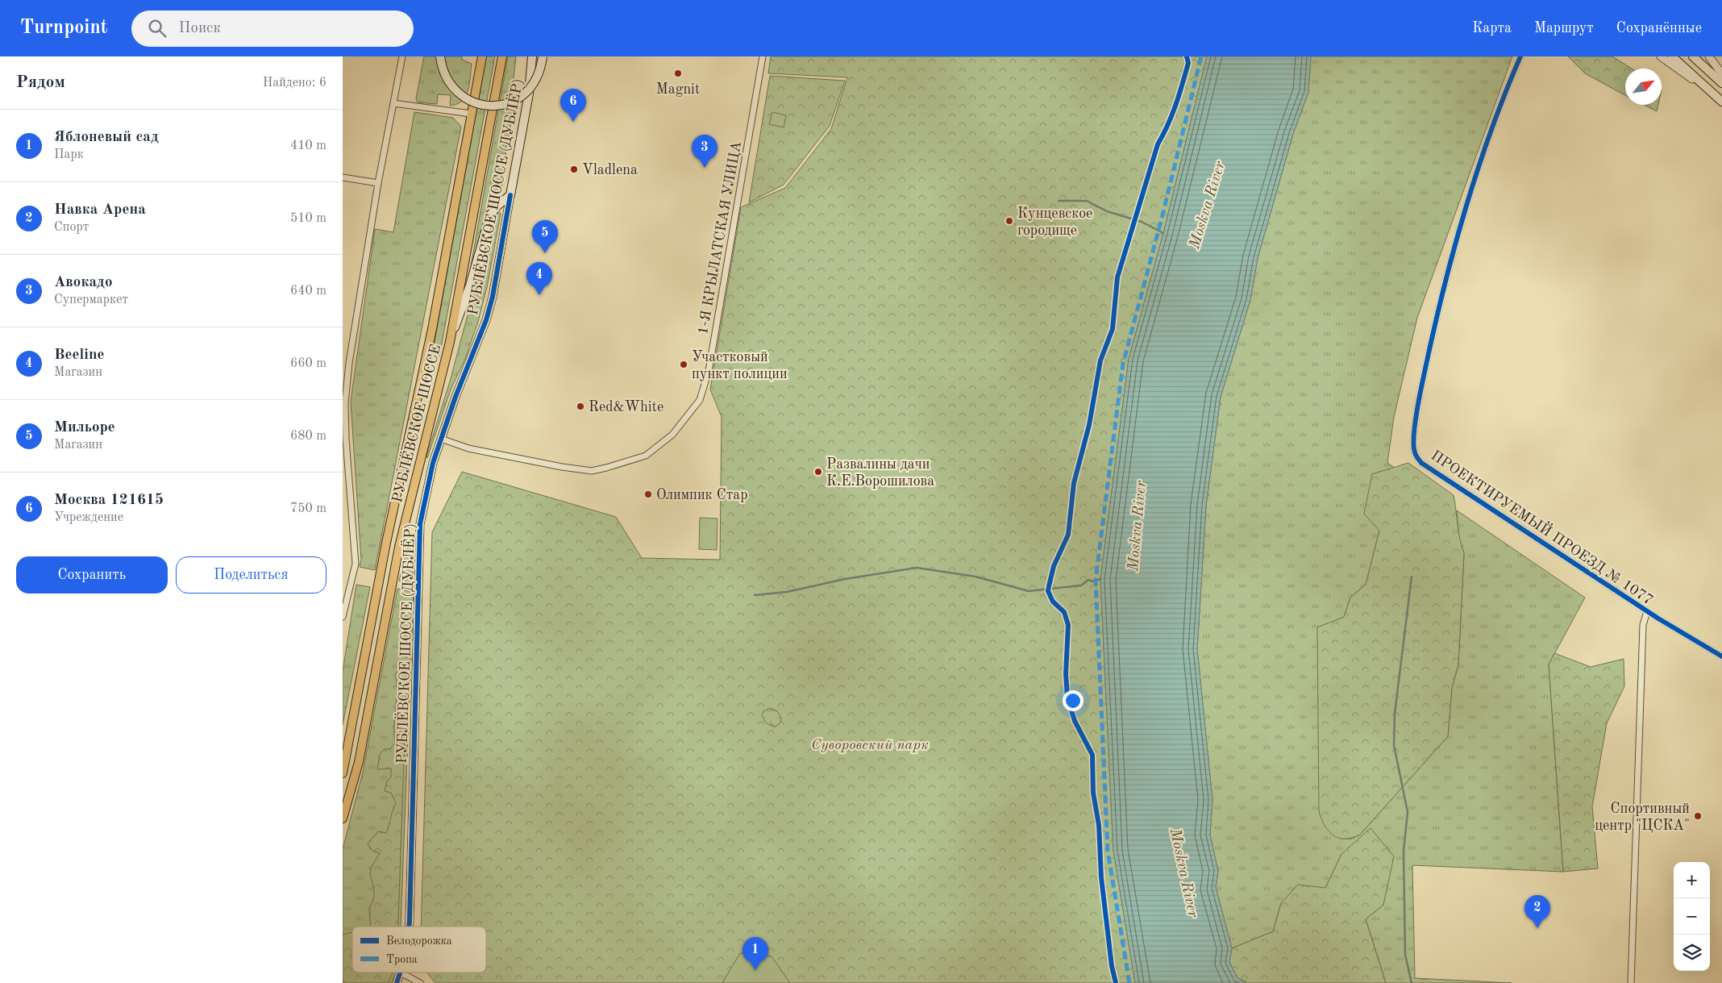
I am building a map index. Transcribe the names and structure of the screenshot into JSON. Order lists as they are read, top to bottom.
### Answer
{
  "streets": {
    "main road": ["РУБЛЁВСКОЕ ШОССЕ (ДУБЛЁР)", "РУБЛЁВСКОЕ ШОССЕ"],
    "street": ["1-Я КРЫЛАТСКАЯ УЛИЦА", "ПРОЕКТИРУЕМЫЙ ПРОЕЗД № 1077"]
  },
  "crossings": [
    ["РУБЛЁВСКОЕ ШОССЕ (ДУБЛЁР)", "1-Я КРЫЛАТСКАЯ УЛИЦА"]
  ],
  "water": ["Moskva River"],
  "parks": ["Суворовский парк"],
  "places": [
    "Magnit",
    "Vladlena",
    "Кунцевское городище",
    "Участковый пункт полиции",
    "Red&White",
    "Развалины дачи К.Е.Ворошилова",
    "Олимпик Стар",
    "Спортивный центр \"ЦСКА\""
  ],
  "legend": ["Велодорожка", "Тропа"],
  "north": "top right",
  "page": {
    "header": "Turnpoint",
    "search": "Поиск",
    "nav": ["Карта", "Маршрут", "Сохранённые"],
    "heading": ["Рядом", "Найдено: 6"],
    "pins": [
      "6",
      "3",
      "5",
      "4",
      "2",
      "1"
    ],
    "list": [
      {
        "mark": "1",
        "name": "Яблоневый сад",
        "note": "Парк",
        "value": "410 m"
      },
      {
        "mark": "2",
        "name": "Навка Арена",
        "note": "Спорт",
        "value": "510 m"
      },
      {
        "mark": "3",
        "name": "Авокадо",
        "note": "Супермаркет",
        "value": "640 m"
      },
      {
        "mark": "4",
        "name": "Beeline",
        "note": "Магазин",
        "value": "660 m"
      },
      {
        "mark": "5",
        "name": "Мильоре",
        "note": "Магазин",
        "value": "680 m"
      },
      {
        "mark": "6",
        "name": "Москва 121615",
        "note": "Учреждение",
        "value": "750 m"
      }
    ],
    "buttons": ["Сохранить", "Поделиться"],
    "map_buttons": ["+", "−"]
  }
}
